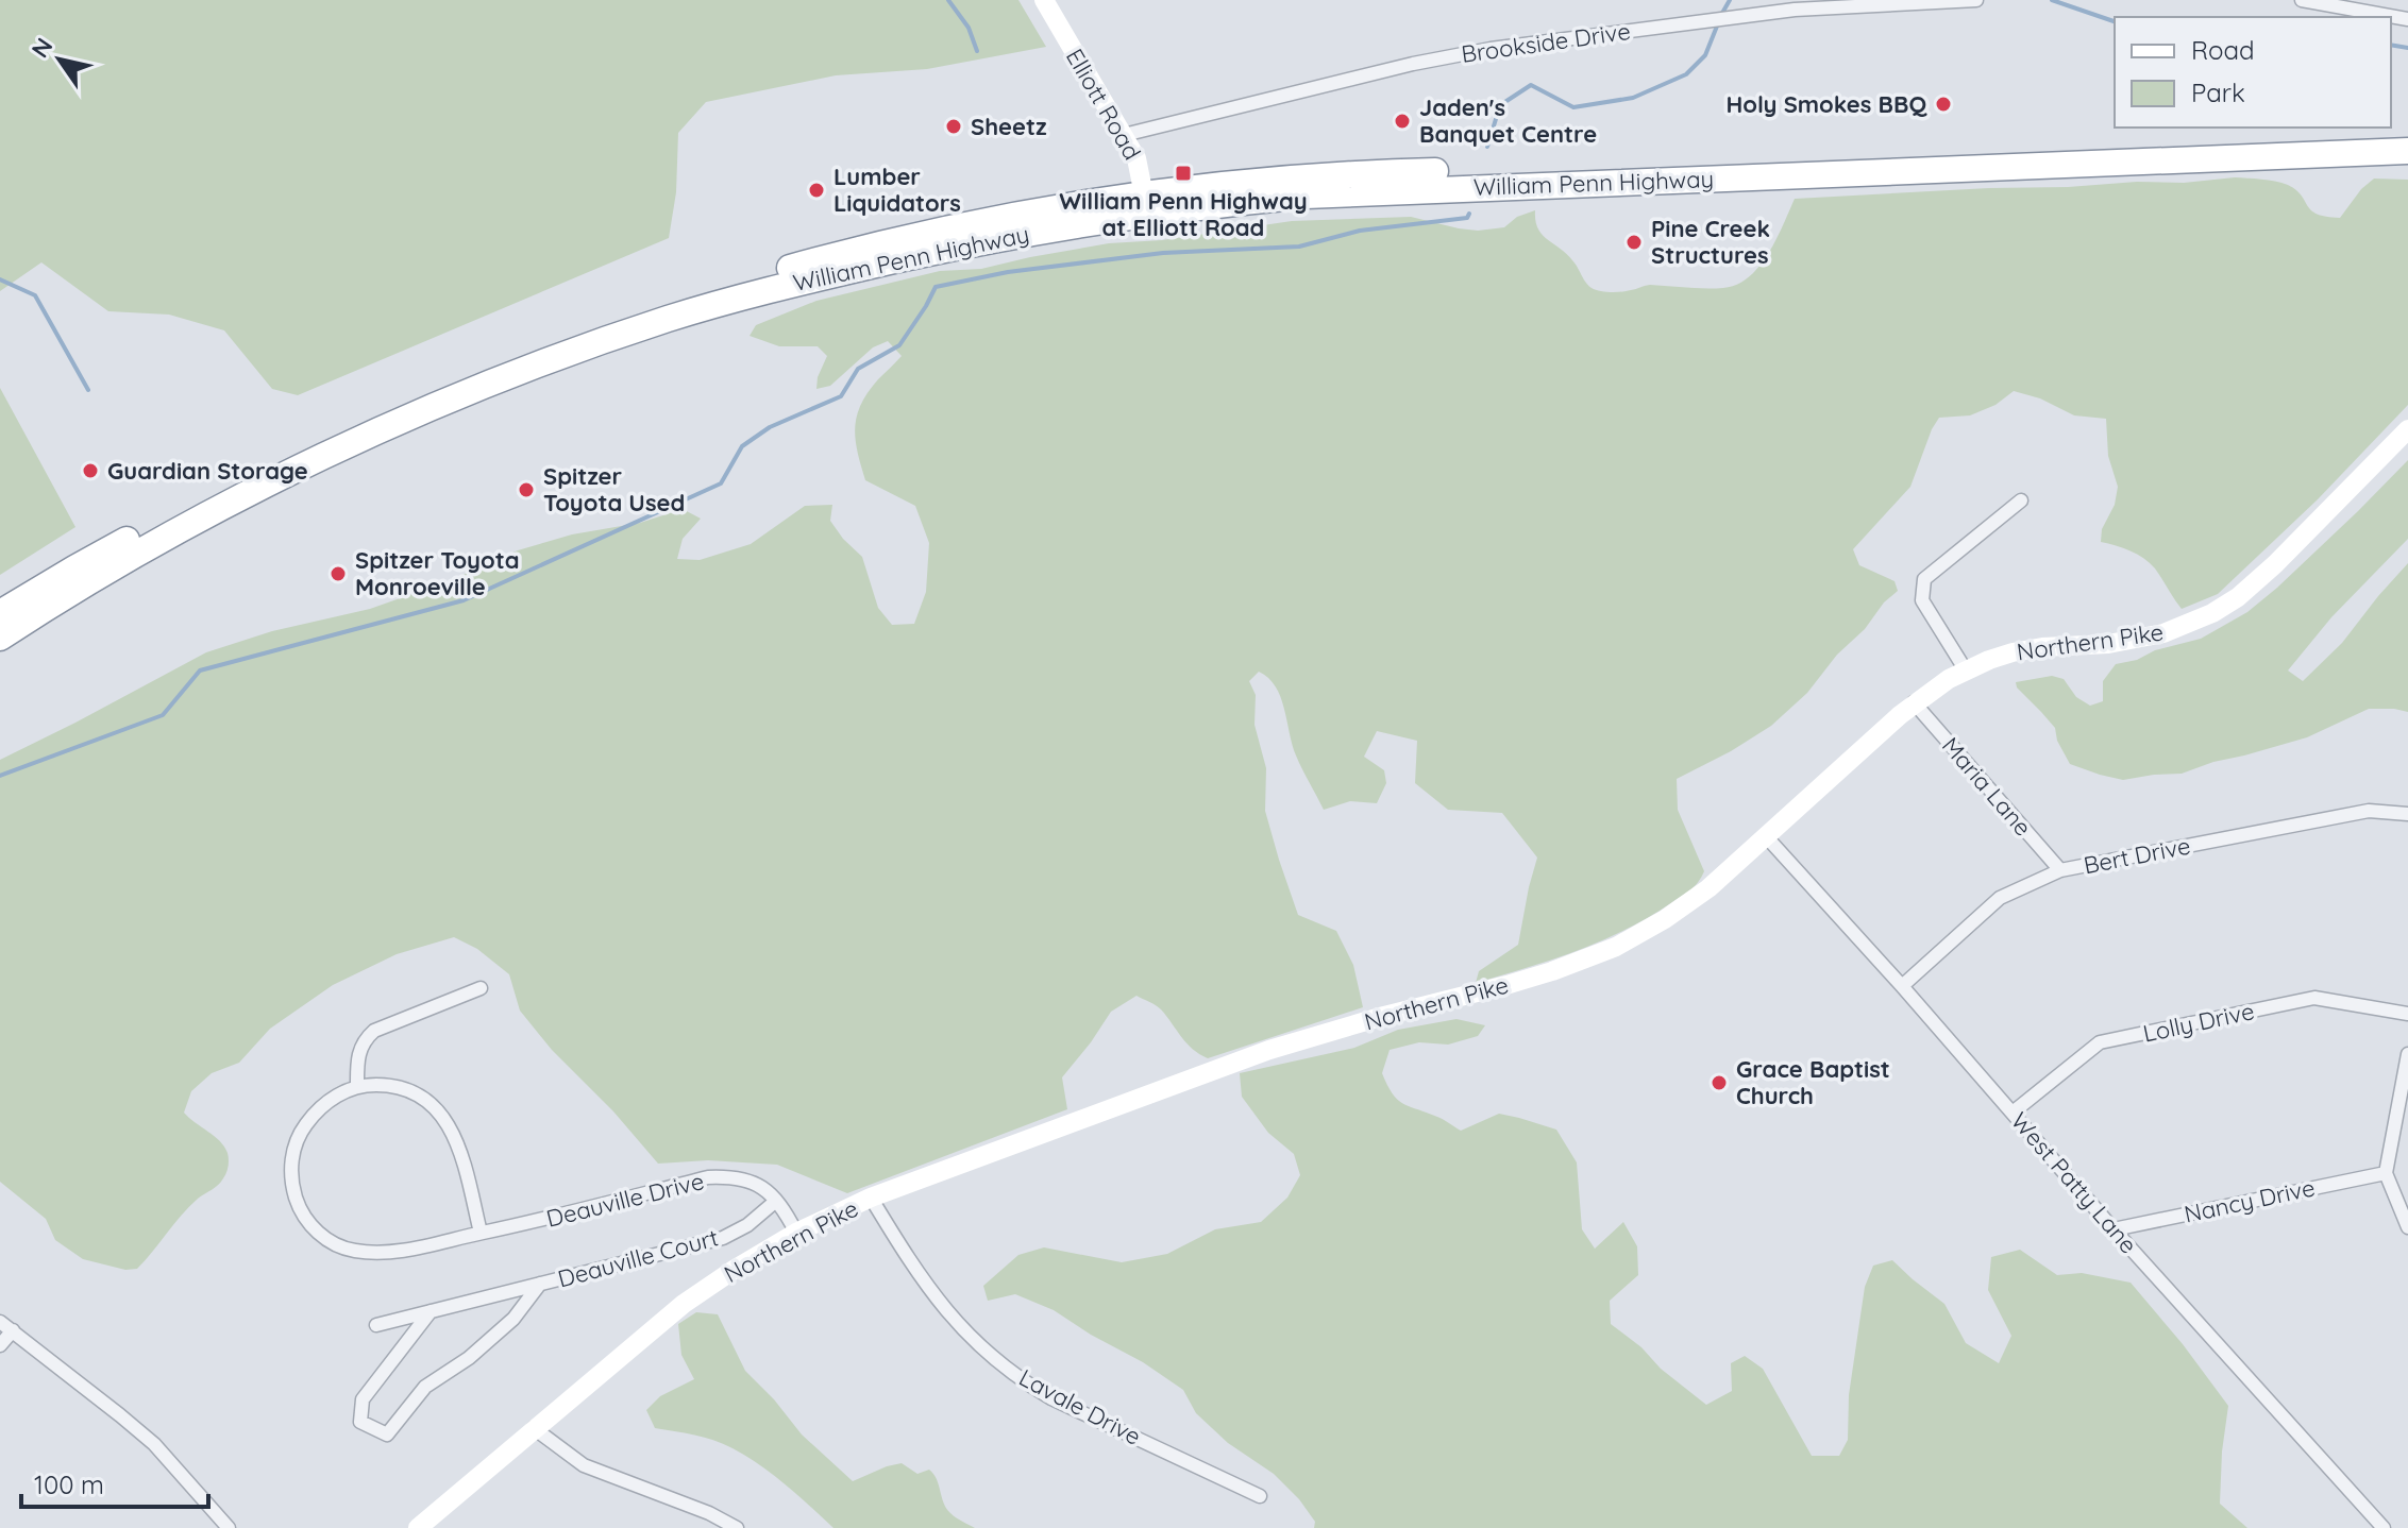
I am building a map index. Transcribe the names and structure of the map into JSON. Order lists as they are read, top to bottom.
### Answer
{
  "streets": {
    "highway": ["William Penn Highway"],
    "main road": ["Elliott Road", "Northern Pike"],
    "street": [
      "Brookside Drive",
      "Maria Lane",
      "Bert Drive",
      "Lolly Drive",
      "West Patty Lane",
      "Deauville Drive",
      "Nancy Drive",
      "Deauville Court",
      "Lavale Drive"
    ]
  },
  "crossings": [
    ["Brookside Drive", "Elliott Road"],
    ["Elliott Road", "William Penn Highway"],
    ["Northern Pike", "Maria Lane"],
    ["Northern Pike", "West Patty Lane"],
    ["Northern Pike", "Deauville Drive"],
    ["Northern Pike", "Lavale Drive"],
    ["Maria Lane", "Bert Drive"],
    ["Bert Drive", "West Patty Lane"],
    ["Lolly Drive", "West Patty Lane"],
    ["West Patty Lane", "Nancy Drive"],
    ["Deauville Drive", "Deauville Court"]
  ],
  "places": {
    "other": [
      "Holy Smokes BBQ",
      "Jaden's Banquet Centre",
      "Sheetz",
      "Lumber Liquidators",
      "Pine Creek Structures",
      "Guardian Storage",
      "Spitzer Toyota Used",
      "Spitzer Toyota Monroeville",
      "Grace Baptist Church"
    ],
    "transit": ["William Penn Highway at Elliott Road"]
  },
  "legend": ["Road", "Park"],
  "scale_bar": "100 m",
  "north": "top left"
}
